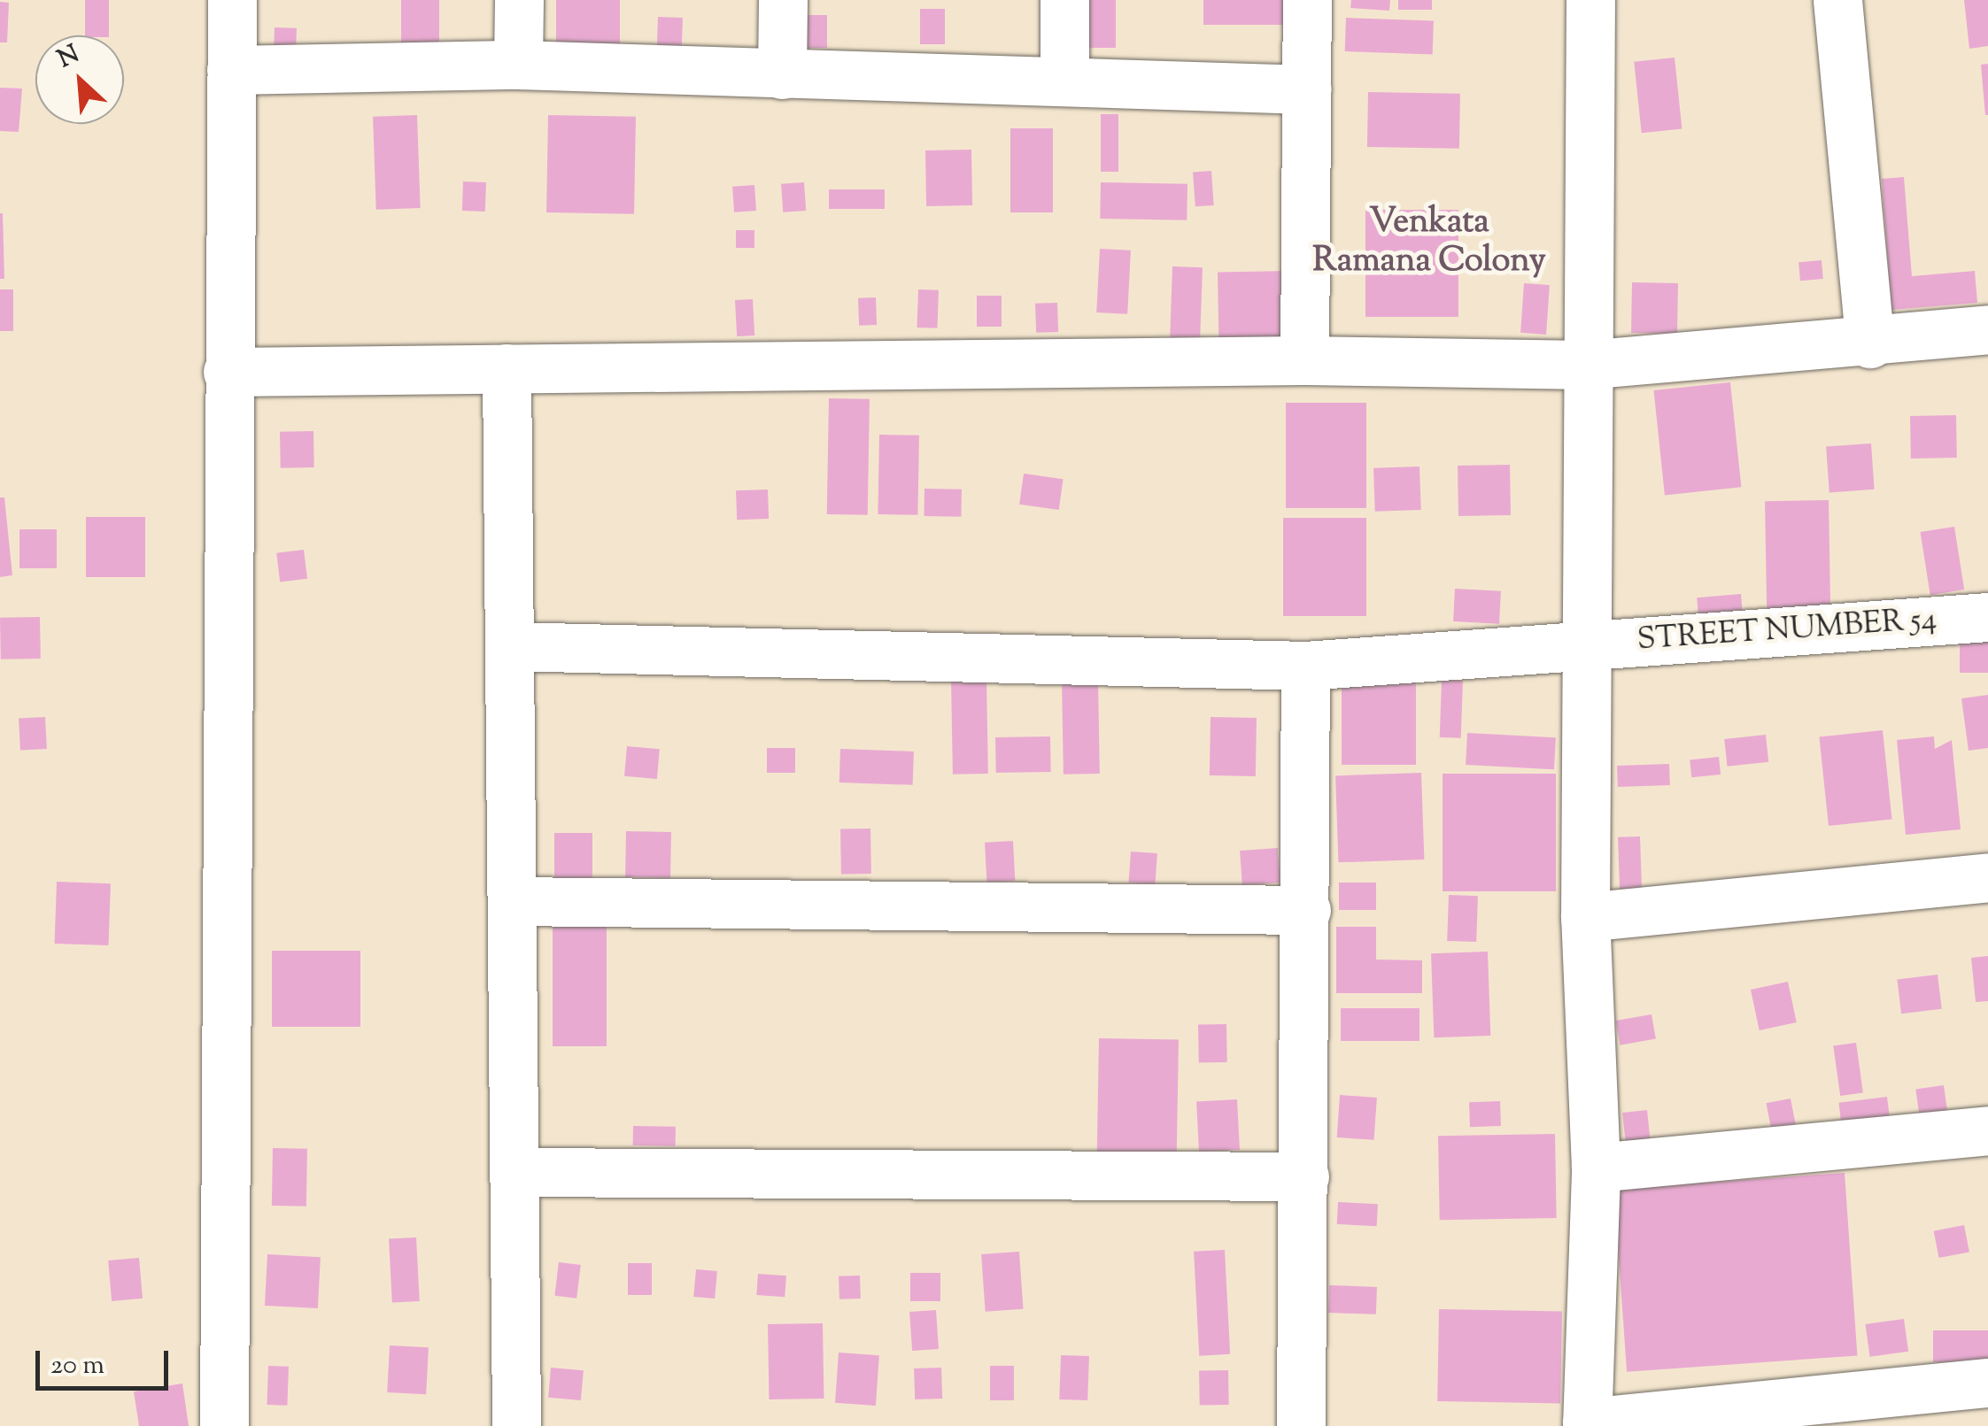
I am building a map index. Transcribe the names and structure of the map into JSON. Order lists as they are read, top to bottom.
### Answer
{
  "streets": {
    "street": ["STREET NUMBER 54"]
  },
  "districts": ["Venkata Ramana Colony"],
  "scale_bar": "20 m",
  "north": "top left"
}
